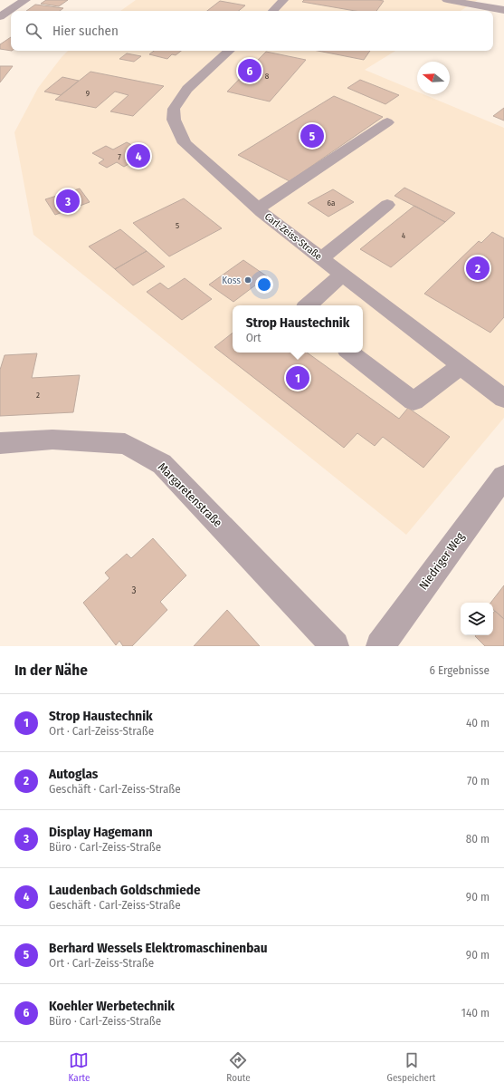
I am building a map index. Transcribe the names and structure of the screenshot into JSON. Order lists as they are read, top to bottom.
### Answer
{
  "streets": {
    "street": ["Carl-Zeiss-Straße", "Margaretenstraße", "Niedriger Weg"]
  },
  "places": ["Koss"],
  "house_numbers": [
    "8",
    "9",
    "7",
    "6a",
    "5",
    "4",
    "2",
    "3"
  ],
  "north": "left",
  "page": {
    "search": "Hier suchen",
    "pins": [
      "6",
      "5",
      "4",
      "3",
      "2",
      "1"
    ],
    "popup": ["Strop Haustechnik", "Ort"],
    "heading": ["In der Nähe", "6 Ergebnisse"],
    "list": [
      {
        "mark": "1",
        "name": "Strop Haustechnik",
        "note": "Ort · Carl-Zeiss-Straße",
        "value": "40 m"
      },
      {
        "mark": "2",
        "name": "Autoglas",
        "note": "Geschäft · Carl-Zeiss-Straße",
        "value": "70 m"
      },
      {
        "mark": "3",
        "name": "Display Hagemann",
        "note": "Büro · Carl-Zeiss-Straße",
        "value": "80 m"
      },
      {
        "mark": "4",
        "name": "Laudenbach Goldschmiede",
        "note": "Geschäft · Carl-Zeiss-Straße",
        "value": "90 m"
      },
      {
        "mark": "5",
        "name": "Berhard Wessels Elektromaschinenbau",
        "note": "Ort · Carl-Zeiss-Straße",
        "value": "90 m"
      },
      {
        "mark": "6",
        "name": "Koehler Werbetechnik",
        "note": "Büro · Carl-Zeiss-Straße",
        "value": "140 m"
      }
    ],
    "nav": ["Karte", "Route", "Gespeichert"]
  }
}
